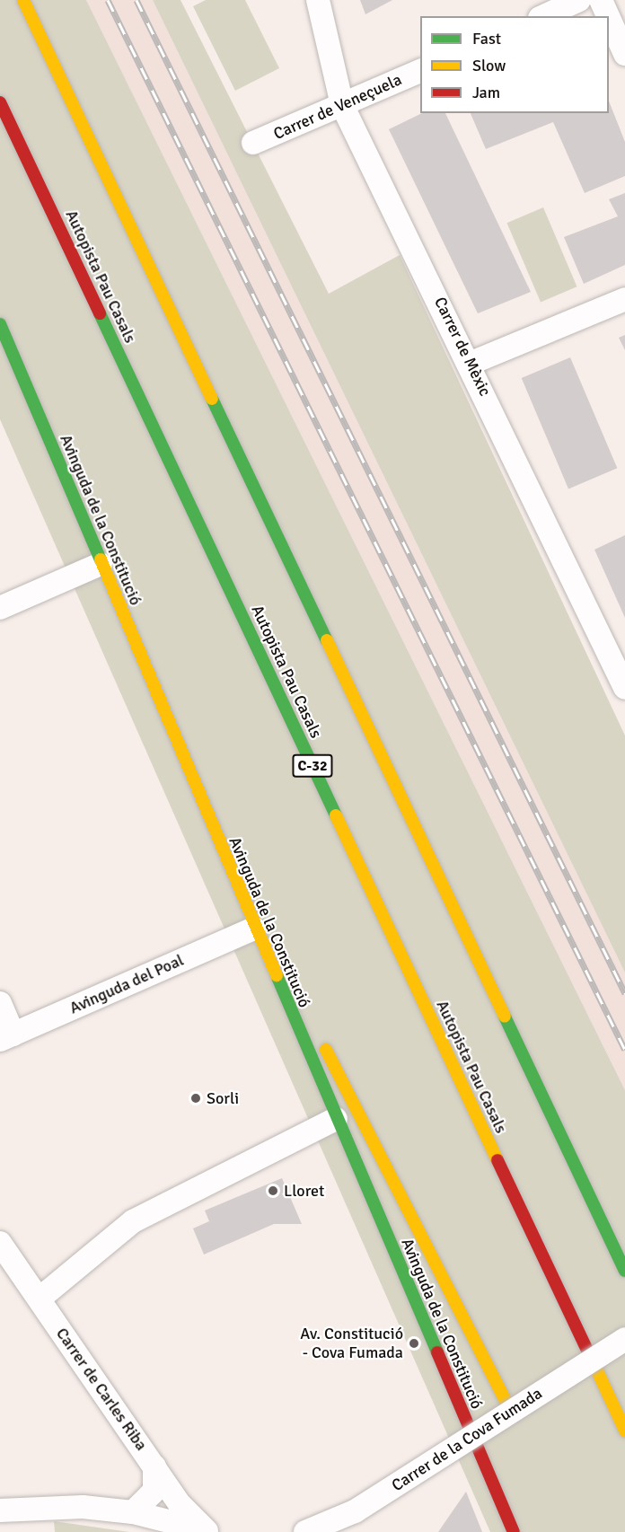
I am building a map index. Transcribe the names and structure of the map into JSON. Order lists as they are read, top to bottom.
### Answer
{
  "streets": {
    "main road": ["Autopista Pau Casals", "Avinguda de la Constitució", "C-32"],
    "street": [
      "Carrer de Veneçuela",
      "Carrer de Mèxic",
      "Avinguda del Poal",
      "Carrer de Carles Riba",
      "Carrer de la Cova Fumada"
    ]
  },
  "crossings": [
    ["Carrer de Veneçuela", "Carrer de Mèxic"],
    ["Avinguda de la Constitució", "Avinguda del Poal"]
  ],
  "places": ["Sorli", "Lloret", "Av. Constitució - Cova Fumada"],
  "legend": ["Fast", "Slow", "Jam"]
}
